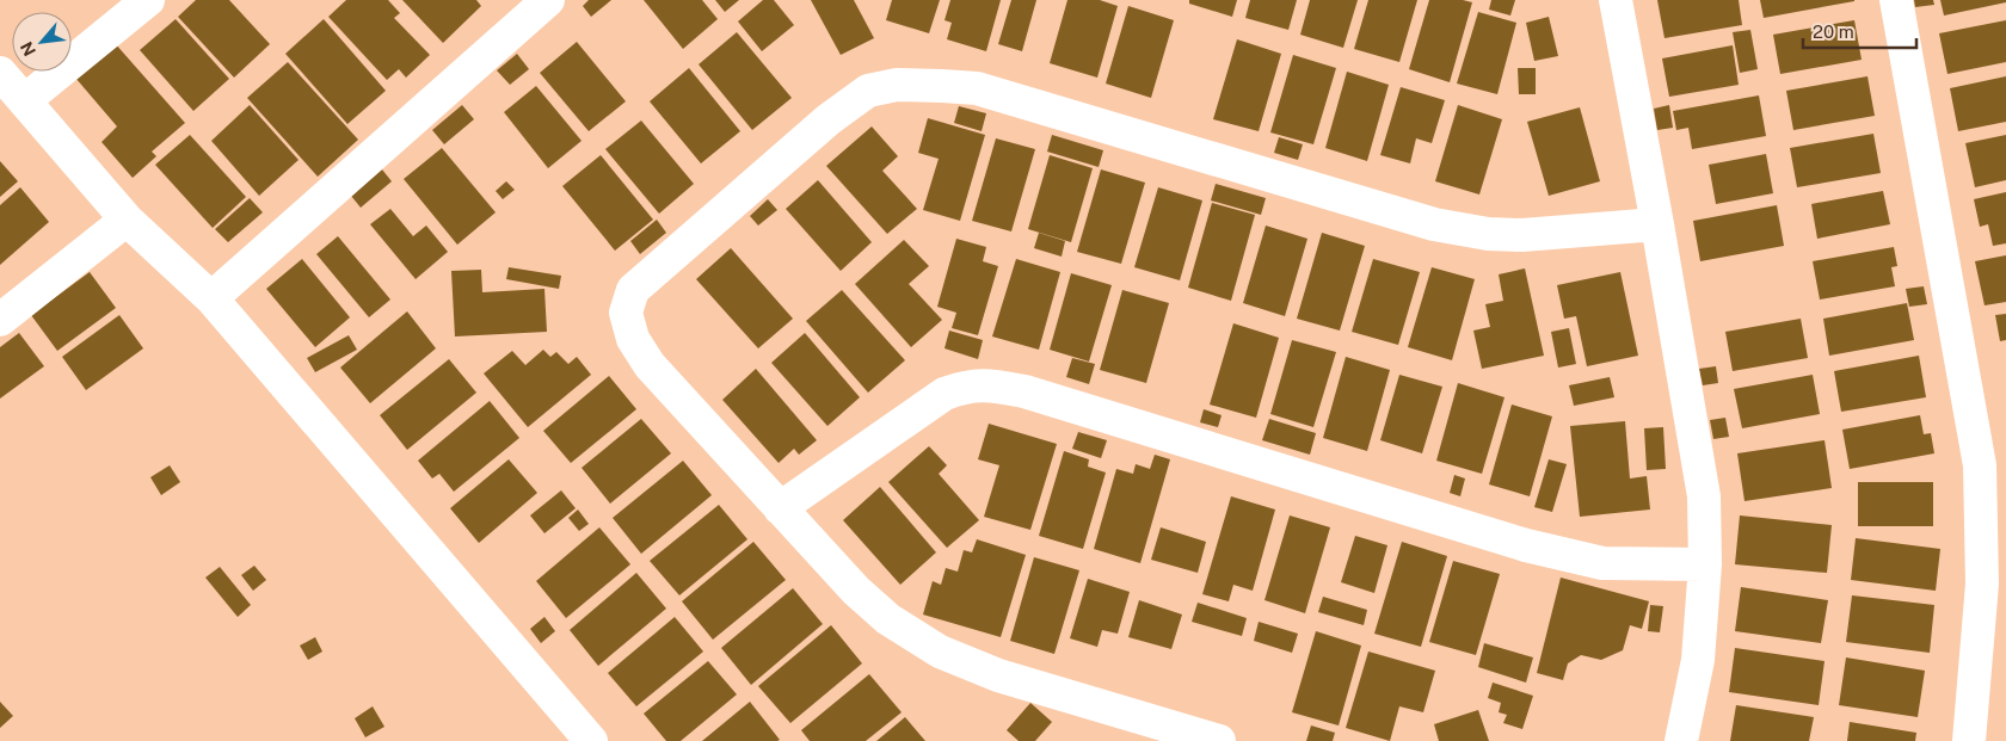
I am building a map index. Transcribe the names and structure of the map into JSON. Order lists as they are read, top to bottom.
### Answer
{
  "scale_bar": "20 m",
  "north": "bottom left"
}
